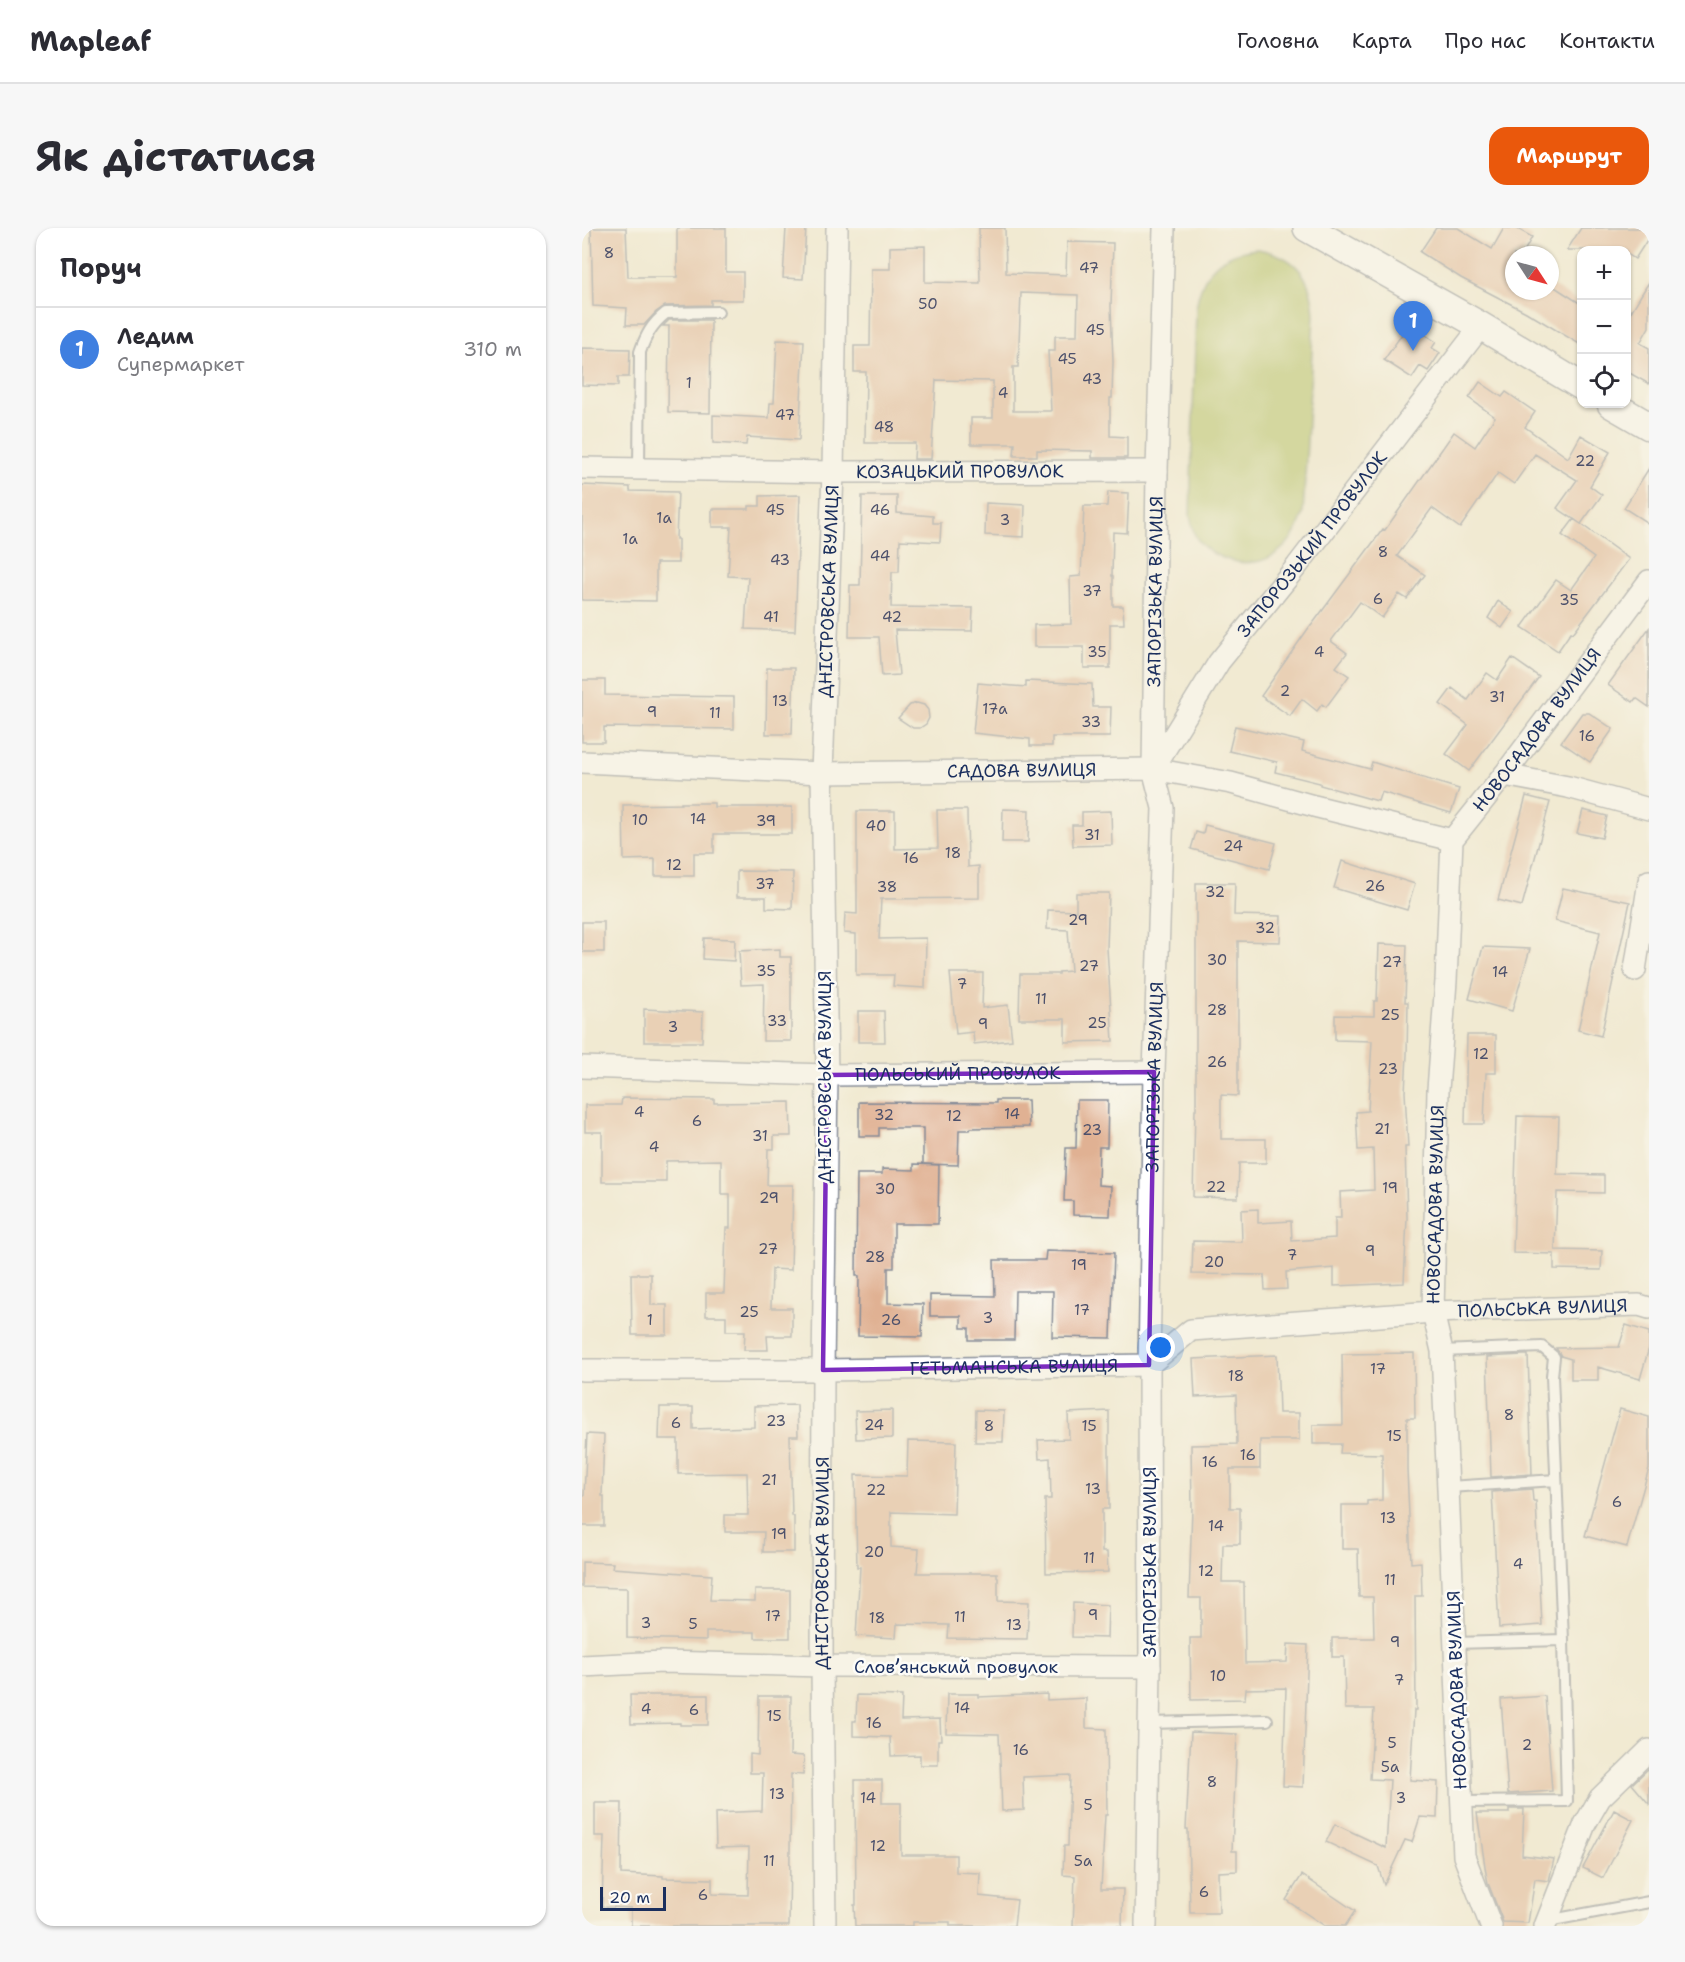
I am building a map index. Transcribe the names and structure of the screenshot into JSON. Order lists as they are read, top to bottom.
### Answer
{
  "streets": {
    "street": [
      "КОЗАЦЬКИЙ ПРОВУЛОК",
      "ЗАПОРОЗЬКИЙ ПРОВУЛОК",
      "ДНІСТРОВСЬКА ВУЛИЦЯ",
      "ЗАПОРІЗЬКА ВУЛИЦЯ",
      "НОВОСАДОВА ВУЛИЦЯ",
      "САДОВА ВУЛИЦЯ",
      "ПОЛЬСЬКИЙ ПРОВУЛОК",
      "ПОЛЬСЬКА ВУЛИЦЯ",
      "ГЕТЬМАНСЬКА ВУЛИЦЯ",
      "Словʼянський провулок"
    ]
  },
  "crossings": [
    ["КОЗАЦЬКИЙ ПРОВУЛОК", "ДНІСТРОВСЬКА ВУЛИЦЯ"],
    ["КОЗАЦЬКИЙ ПРОВУЛОК", "ЗАПОРІЗЬКА ВУЛИЦЯ"],
    ["ЗАПОРОЗЬКИЙ ПРОВУЛОК", "ЗАПОРІЗЬКА ВУЛИЦЯ"],
    ["ЗАПОРОЗЬКИЙ ПРОВУЛОК", "САДОВА ВУЛИЦЯ"],
    ["ДНІСТРОВСЬКА ВУЛИЦЯ", "САДОВА ВУЛИЦЯ"],
    ["ДНІСТРОВСЬКА ВУЛИЦЯ", "ПОЛЬСЬКИЙ ПРОВУЛОК"],
    ["ДНІСТРОВСЬКА ВУЛИЦЯ", "ГЕТЬМАНСЬКА ВУЛИЦЯ"],
    ["ДНІСТРОВСЬКА ВУЛИЦЯ", "Словʼянський провулок"],
    ["ЗАПОРІЗЬКА ВУЛИЦЯ", "САДОВА ВУЛИЦЯ"],
    ["ЗАПОРІЗЬКА ВУЛИЦЯ", "ПОЛЬСЬКИЙ ПРОВУЛОК"],
    ["ЗАПОРІЗЬКА ВУЛИЦЯ", "ГЕТЬМАНСЬКА ВУЛИЦЯ"],
    ["ЗАПОРІЗЬКА ВУЛИЦЯ", "Словʼянський провулок"],
    ["НОВОСАДОВА ВУЛИЦЯ", "САДОВА ВУЛИЦЯ"],
    ["НОВОСАДОВА ВУЛИЦЯ", "ПОЛЬСЬКА ВУЛИЦЯ"]
  ],
  "house_numbers": [
    "8",
    "47",
    "50",
    "45",
    "45",
    "43",
    "1",
    "4",
    "47",
    "48",
    "22",
    "45",
    "46",
    "1а",
    "3",
    "1а",
    "8",
    "44",
    "43",
    "37",
    "6",
    "35",
    "41",
    "42",
    "35",
    "4",
    "2",
    "31",
    "13",
    "17а",
    "9",
    "11",
    "33",
    "16",
    "14",
    "10",
    "39",
    "40",
    "31",
    "24",
    "18",
    "16",
    "12",
    "37",
    "26",
    "38",
    "32",
    "29",
    "32",
    "30",
    "27",
    "27",
    "35",
    "14",
    "7",
    "11",
    "28",
    "25",
    "33",
    "25",
    "9",
    "3",
    "12",
    "26",
    "23",
    "4",
    "14",
    "32",
    "12",
    "6",
    "21",
    "23",
    "31",
    "4",
    "22",
    "19",
    "30",
    "29",
    "27",
    "9",
    "7",
    "28",
    "20",
    "19",
    "17",
    "25",
    "3",
    "1",
    "26",
    "17",
    "18",
    "8",
    "23",
    "6",
    "24",
    "8",
    "15",
    "15",
    "16",
    "16",
    "21",
    "13",
    "22",
    "6",
    "13",
    "14",
    "19",
    "20",
    "11",
    "4",
    "12",
    "11",
    "9",
    "17",
    "11",
    "18",
    "3",
    "5",
    "13",
    "9",
    "10",
    "7",
    "14",
    "4",
    "6",
    "15",
    "16",
    "5",
    "2",
    "16",
    "5а",
    "8",
    "13",
    "14",
    "3",
    "5",
    "12",
    "11",
    "5а",
    "6",
    "6"
  ],
  "scale_bar": "20 m",
  "north": "bottom right",
  "page": {
    "header": "Mapleaf",
    "nav": [
      "Головна",
      "Карта",
      "Про нас",
      "Контакти"
    ],
    "buttons": "Маршрут",
    "title": "Як дістатися",
    "heading": "Поруч",
    "map_buttons": ["+", "−"],
    "pins": "1",
    "list": [
      {
        "mark": "1",
        "name": "Ледим",
        "note": "Супермаркет",
        "value": "310 m"
      }
    ],
    "scale": "20 m"
  }
}
